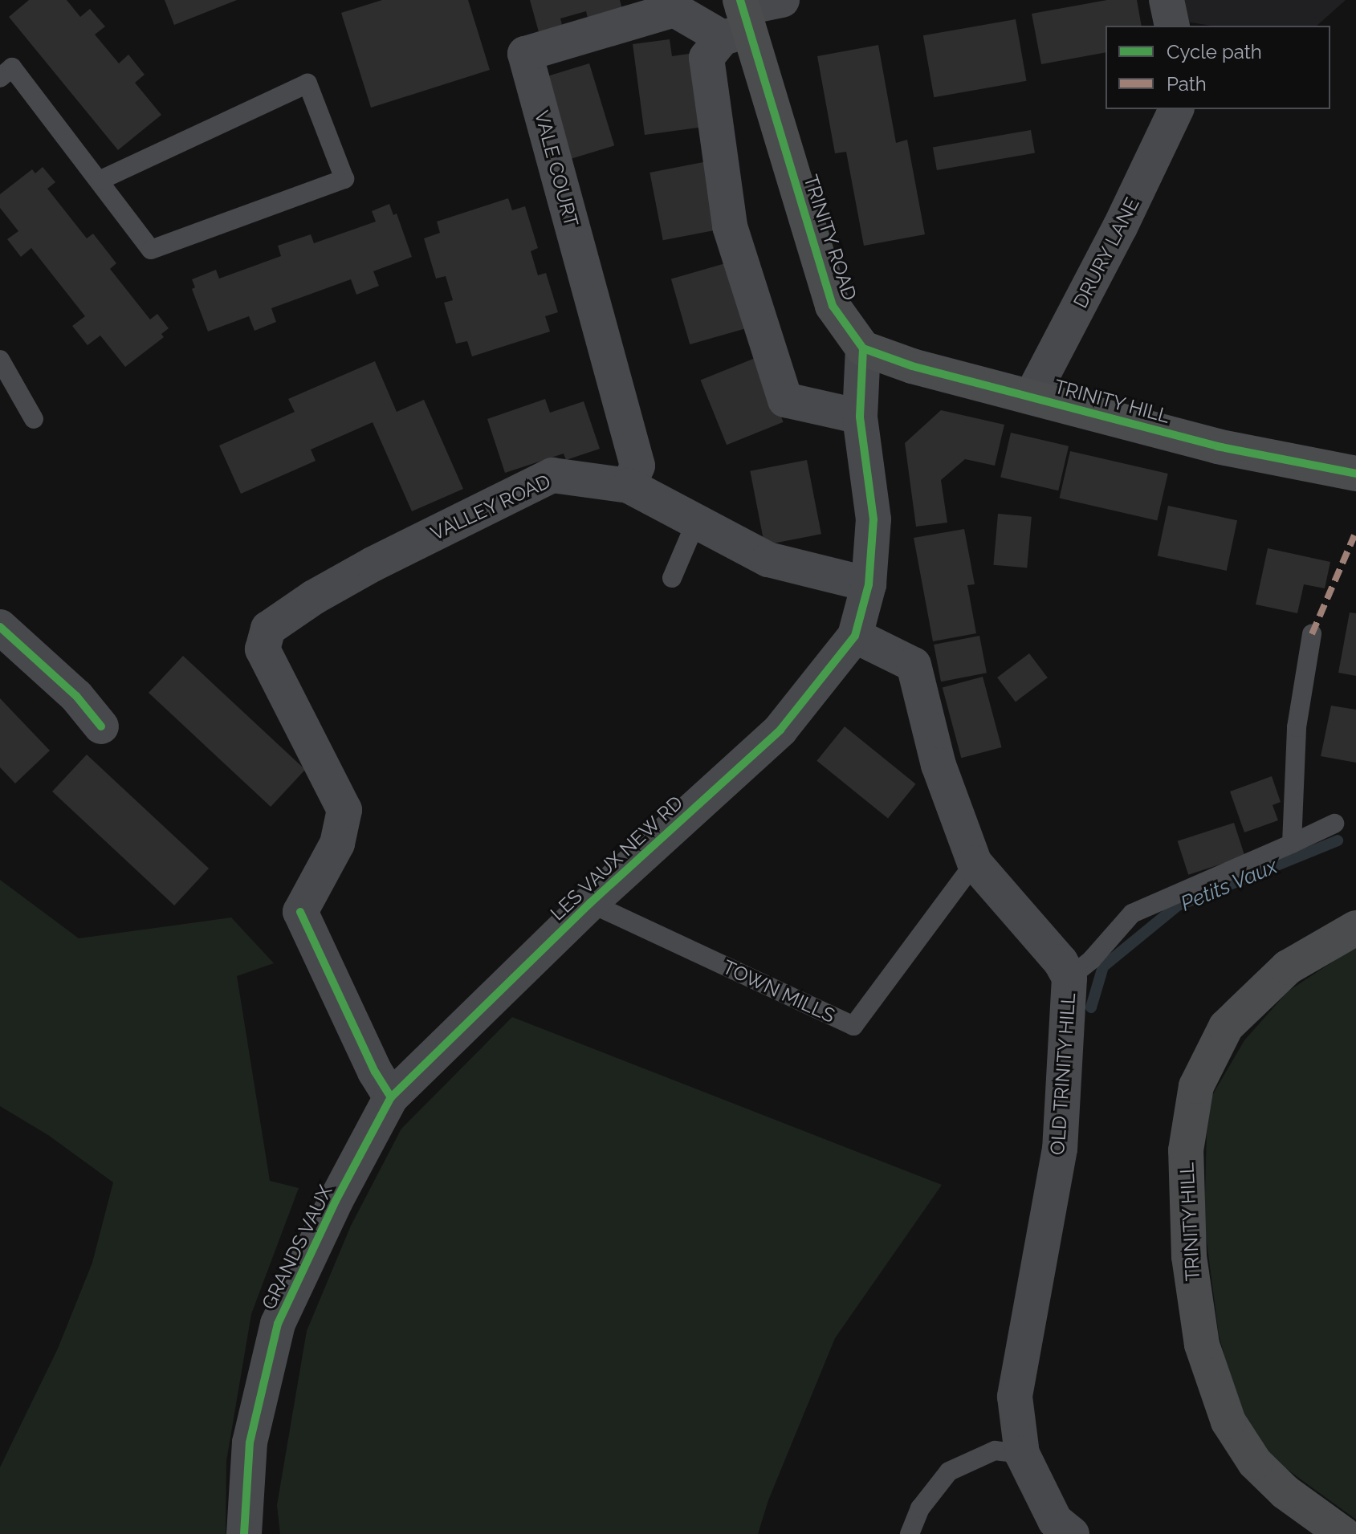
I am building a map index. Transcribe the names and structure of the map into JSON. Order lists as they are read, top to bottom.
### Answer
{
  "streets": {
    "main road": ["TRINITY ROAD", "TRINITY HILL"],
    "street": [
      "VALE COURT",
      "DRURY LANE",
      "VALLEY ROAD",
      "LES VAUX NEW RD",
      "OLD TRINITY HILL",
      "GRANDS VAUX"
    ],
    "lane": ["TOWN MILLS"]
  },
  "crossings": [
    ["VALE COURT", "TRINITY ROAD"],
    ["VALE COURT", "VALLEY ROAD"],
    ["TRINITY ROAD", "TRINITY HILL"],
    ["DRURY LANE", "TRINITY HILL"],
    ["VALLEY ROAD", "LES VAUX NEW RD"],
    ["VALLEY ROAD", "GRANDS VAUX"],
    ["LES VAUX NEW RD", "TOWN MILLS"],
    ["LES VAUX NEW RD", "OLD TRINITY HILL"],
    ["LES VAUX NEW RD", "GRANDS VAUX"],
    ["TOWN MILLS", "OLD TRINITY HILL"]
  ],
  "water": ["Petits Vaux"],
  "legend": ["Cycle path", "Path"]
}
